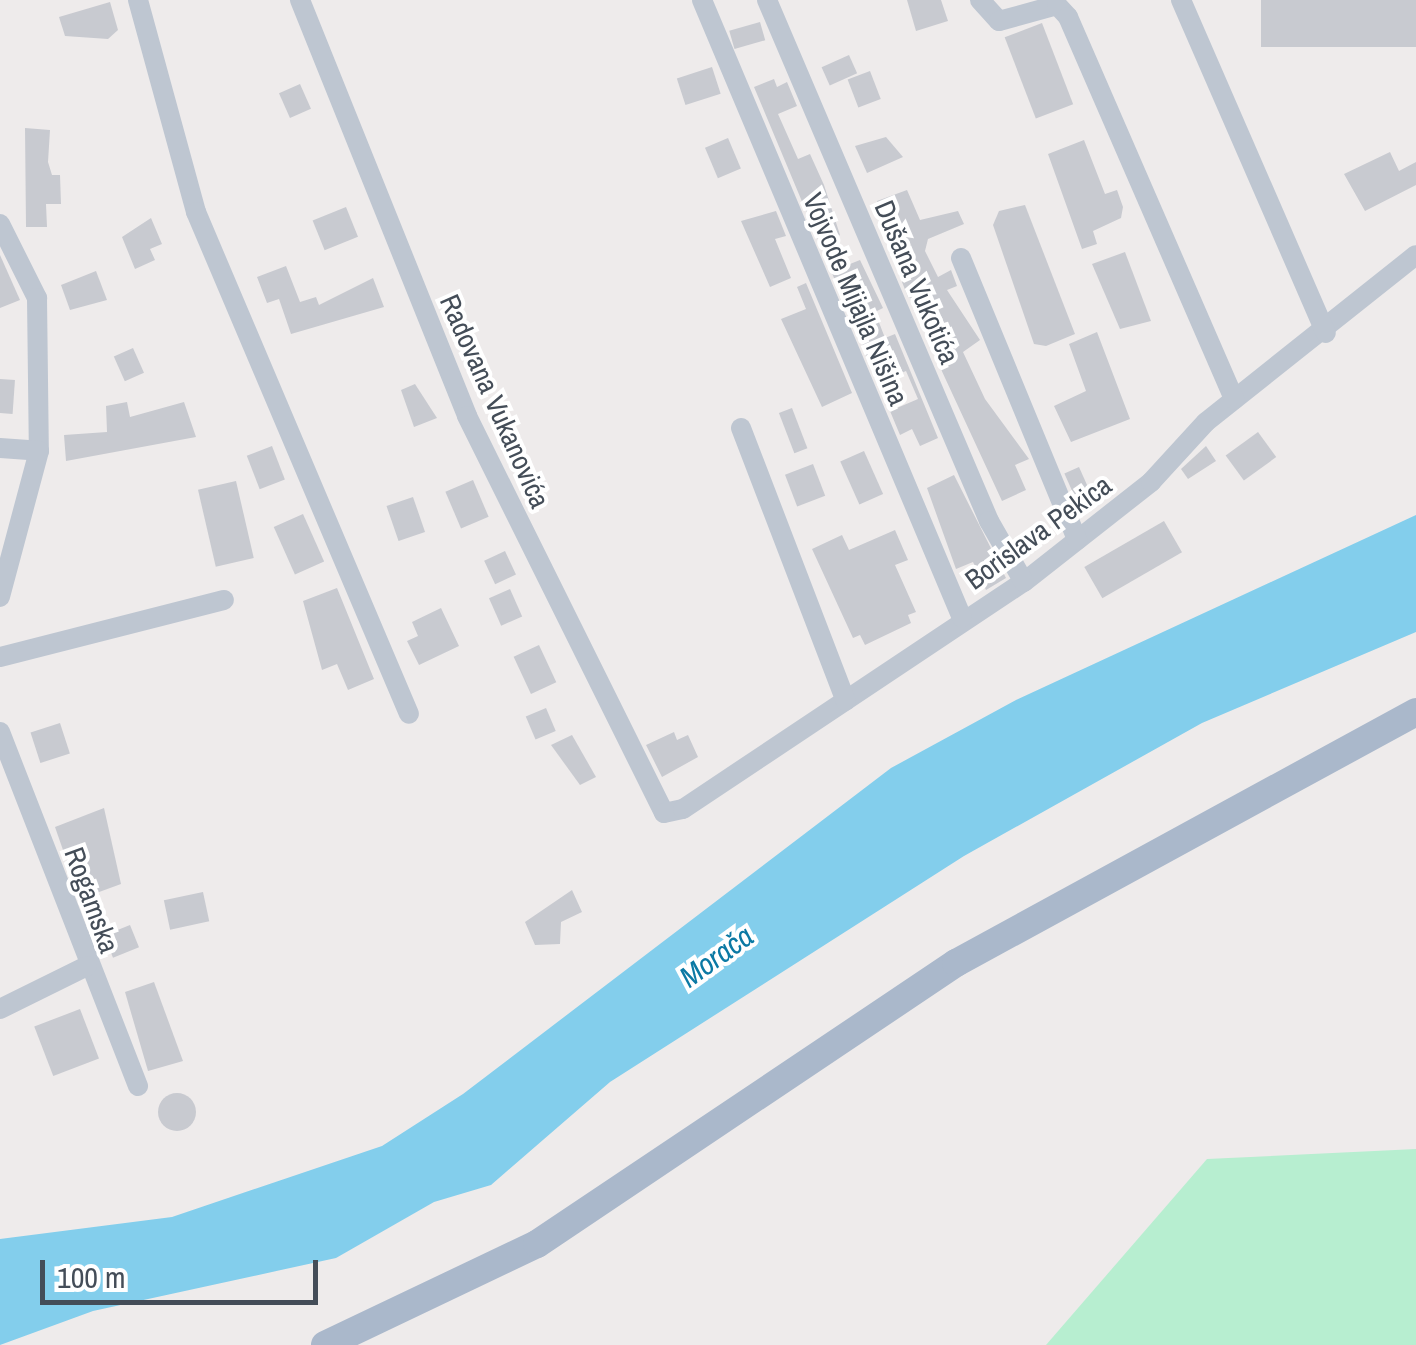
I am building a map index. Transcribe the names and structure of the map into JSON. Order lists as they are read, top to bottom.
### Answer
{
  "streets": {
    "street": [
      "Dušana Vukotića",
      "Vojvode Mijajla Nišina",
      "Radovana Vukanovića",
      "Borislava Pekica",
      "Rogamska"
    ]
  },
  "crossings": [
    ["Dušana Vukotića", "Borislava Pekica"],
    ["Vojvode Mijajla Nišina", "Borislava Pekica"],
    ["Radovana Vukanovića", "Borislava Pekica"]
  ],
  "water": ["Morača"],
  "scale_bar": "100 m"
}
